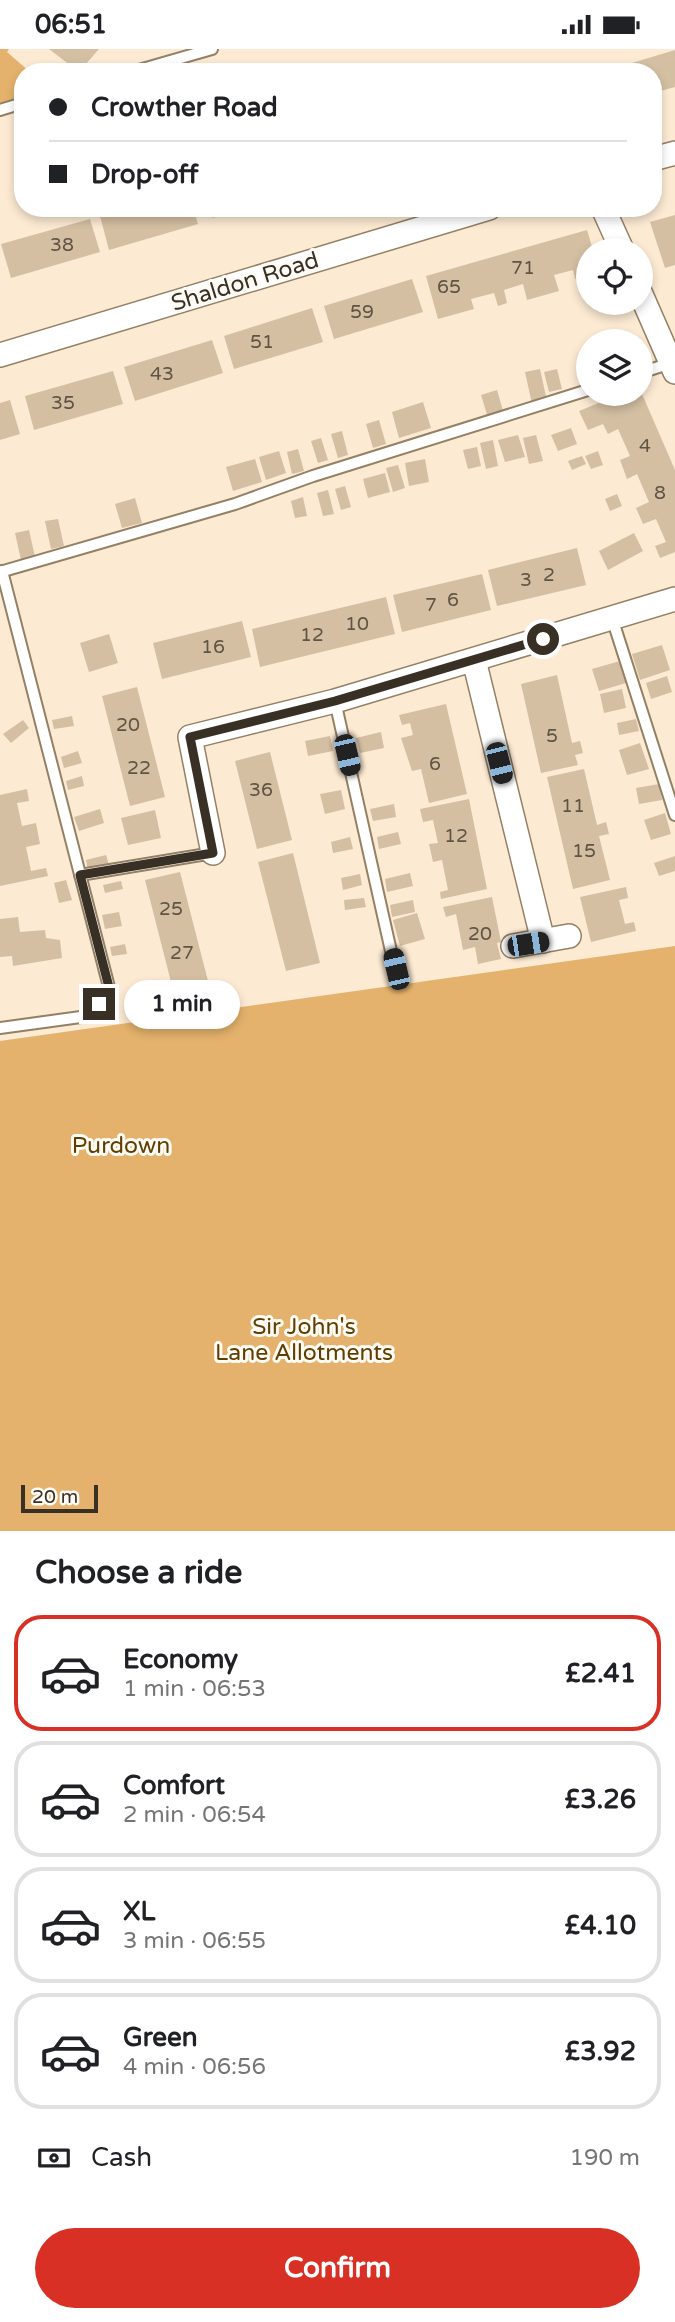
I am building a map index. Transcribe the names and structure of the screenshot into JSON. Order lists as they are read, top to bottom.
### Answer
{
  "streets": {
    "street": ["Shaldon Road"]
  },
  "parks": ["Purdown", "Sir John's Lane Allotments"],
  "house_numbers": [
    "38",
    "71",
    "65",
    "59",
    "51",
    "43",
    "35",
    "4",
    "8",
    "2",
    "3",
    "6",
    "7",
    "10",
    "12",
    "16",
    "20",
    "5",
    "6",
    "22",
    "36",
    "11",
    "12",
    "15",
    "25",
    "20",
    "27"
  ],
  "scale_bar": "20 m",
  "page": {
    "status": "06:51",
    "banner": ["Crowther Road", "Drop-off"],
    "bubble": "1 min",
    "scale": "20 m",
    "heading": "Choose a ride",
    "list": [
      {
        "name": "Economy",
        "note": "1 min · 06:53",
        "value": "£2.41"
      },
      {
        "name": "Comfort",
        "note": "2 min · 06:54",
        "value": "£3.26"
      },
      {
        "name": "XL",
        "note": "3 min · 06:55",
        "value": "£4.10"
      },
      {
        "name": "Green",
        "note": "4 min · 06:56",
        "value": "£3.92"
      }
    ],
    "pay": ["Cash", "190 m"],
    "buttons": "Confirm"
  }
}
